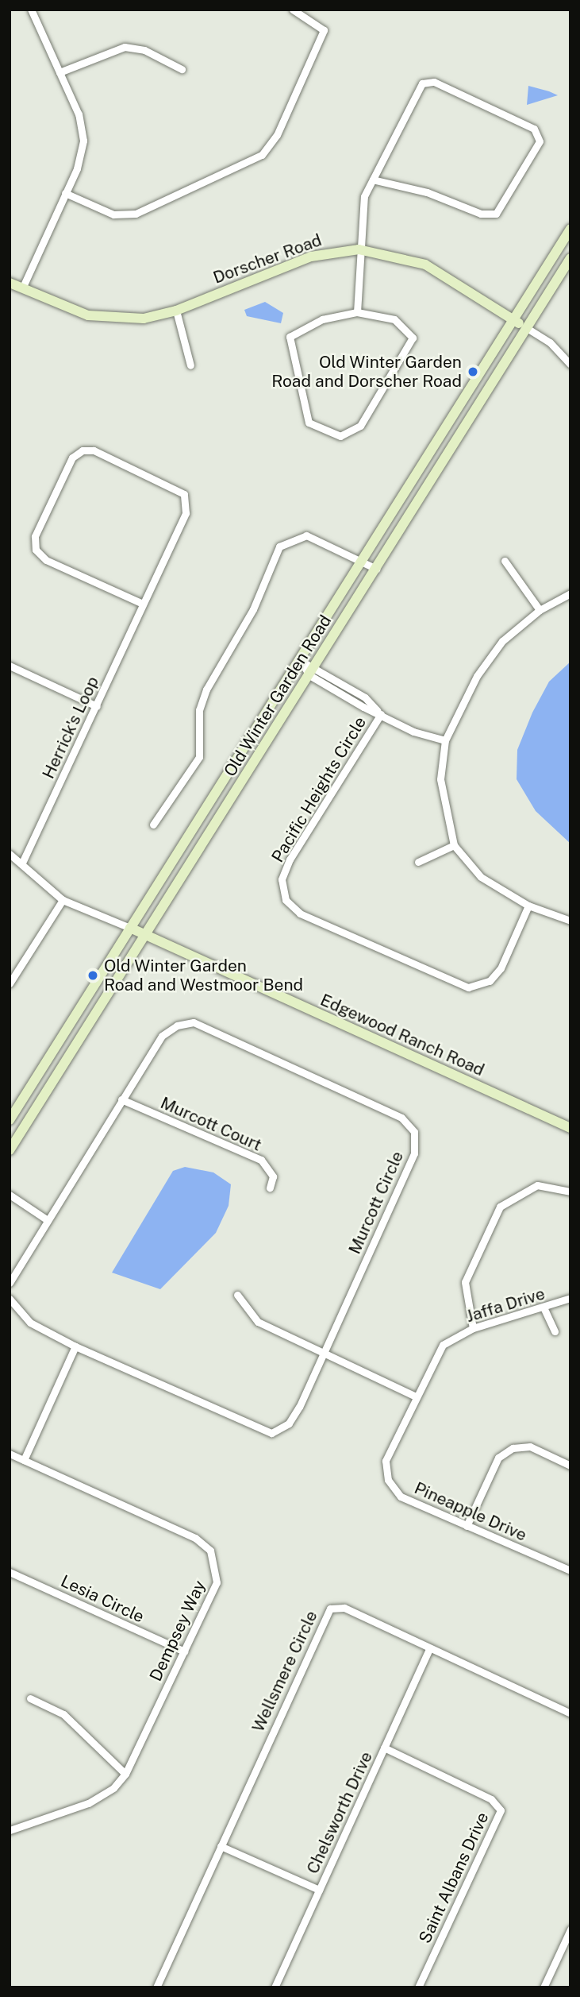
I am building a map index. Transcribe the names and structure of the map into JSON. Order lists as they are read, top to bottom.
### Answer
{
  "streets": {
    "main road": ["Dorscher Road", "Old Winter Garden Road", "Edgewood Ranch Road"],
    "street": [
      "Herrick's Loop",
      "Pacific Heights Circle",
      "Murcott Court",
      "Murcott Circle",
      "Jaffa Drive",
      "Pineapple Drive",
      "Lesia Circle",
      "Dempsey Way",
      "Wellsmere Circle",
      "Chelsworth Drive",
      "Saint Albans Drive"
    ]
  },
  "crossings": [
    ["Dorscher Road", "Old Winter Garden Road"],
    ["Old Winter Garden Road", "Edgewood Ranch Road"],
    ["Murcott Court", "Murcott Circle"],
    ["Jaffa Drive", "Pineapple Drive"],
    ["Lesia Circle", "Dempsey Way"],
    ["Wellsmere Circle", "Chelsworth Drive"],
    ["Chelsworth Drive", "Saint Albans Drive"]
  ],
  "places": ["Old Winter Garden Road and Dorscher Road", "Old Winter Garden Road and Westmoor Bend"]
}
